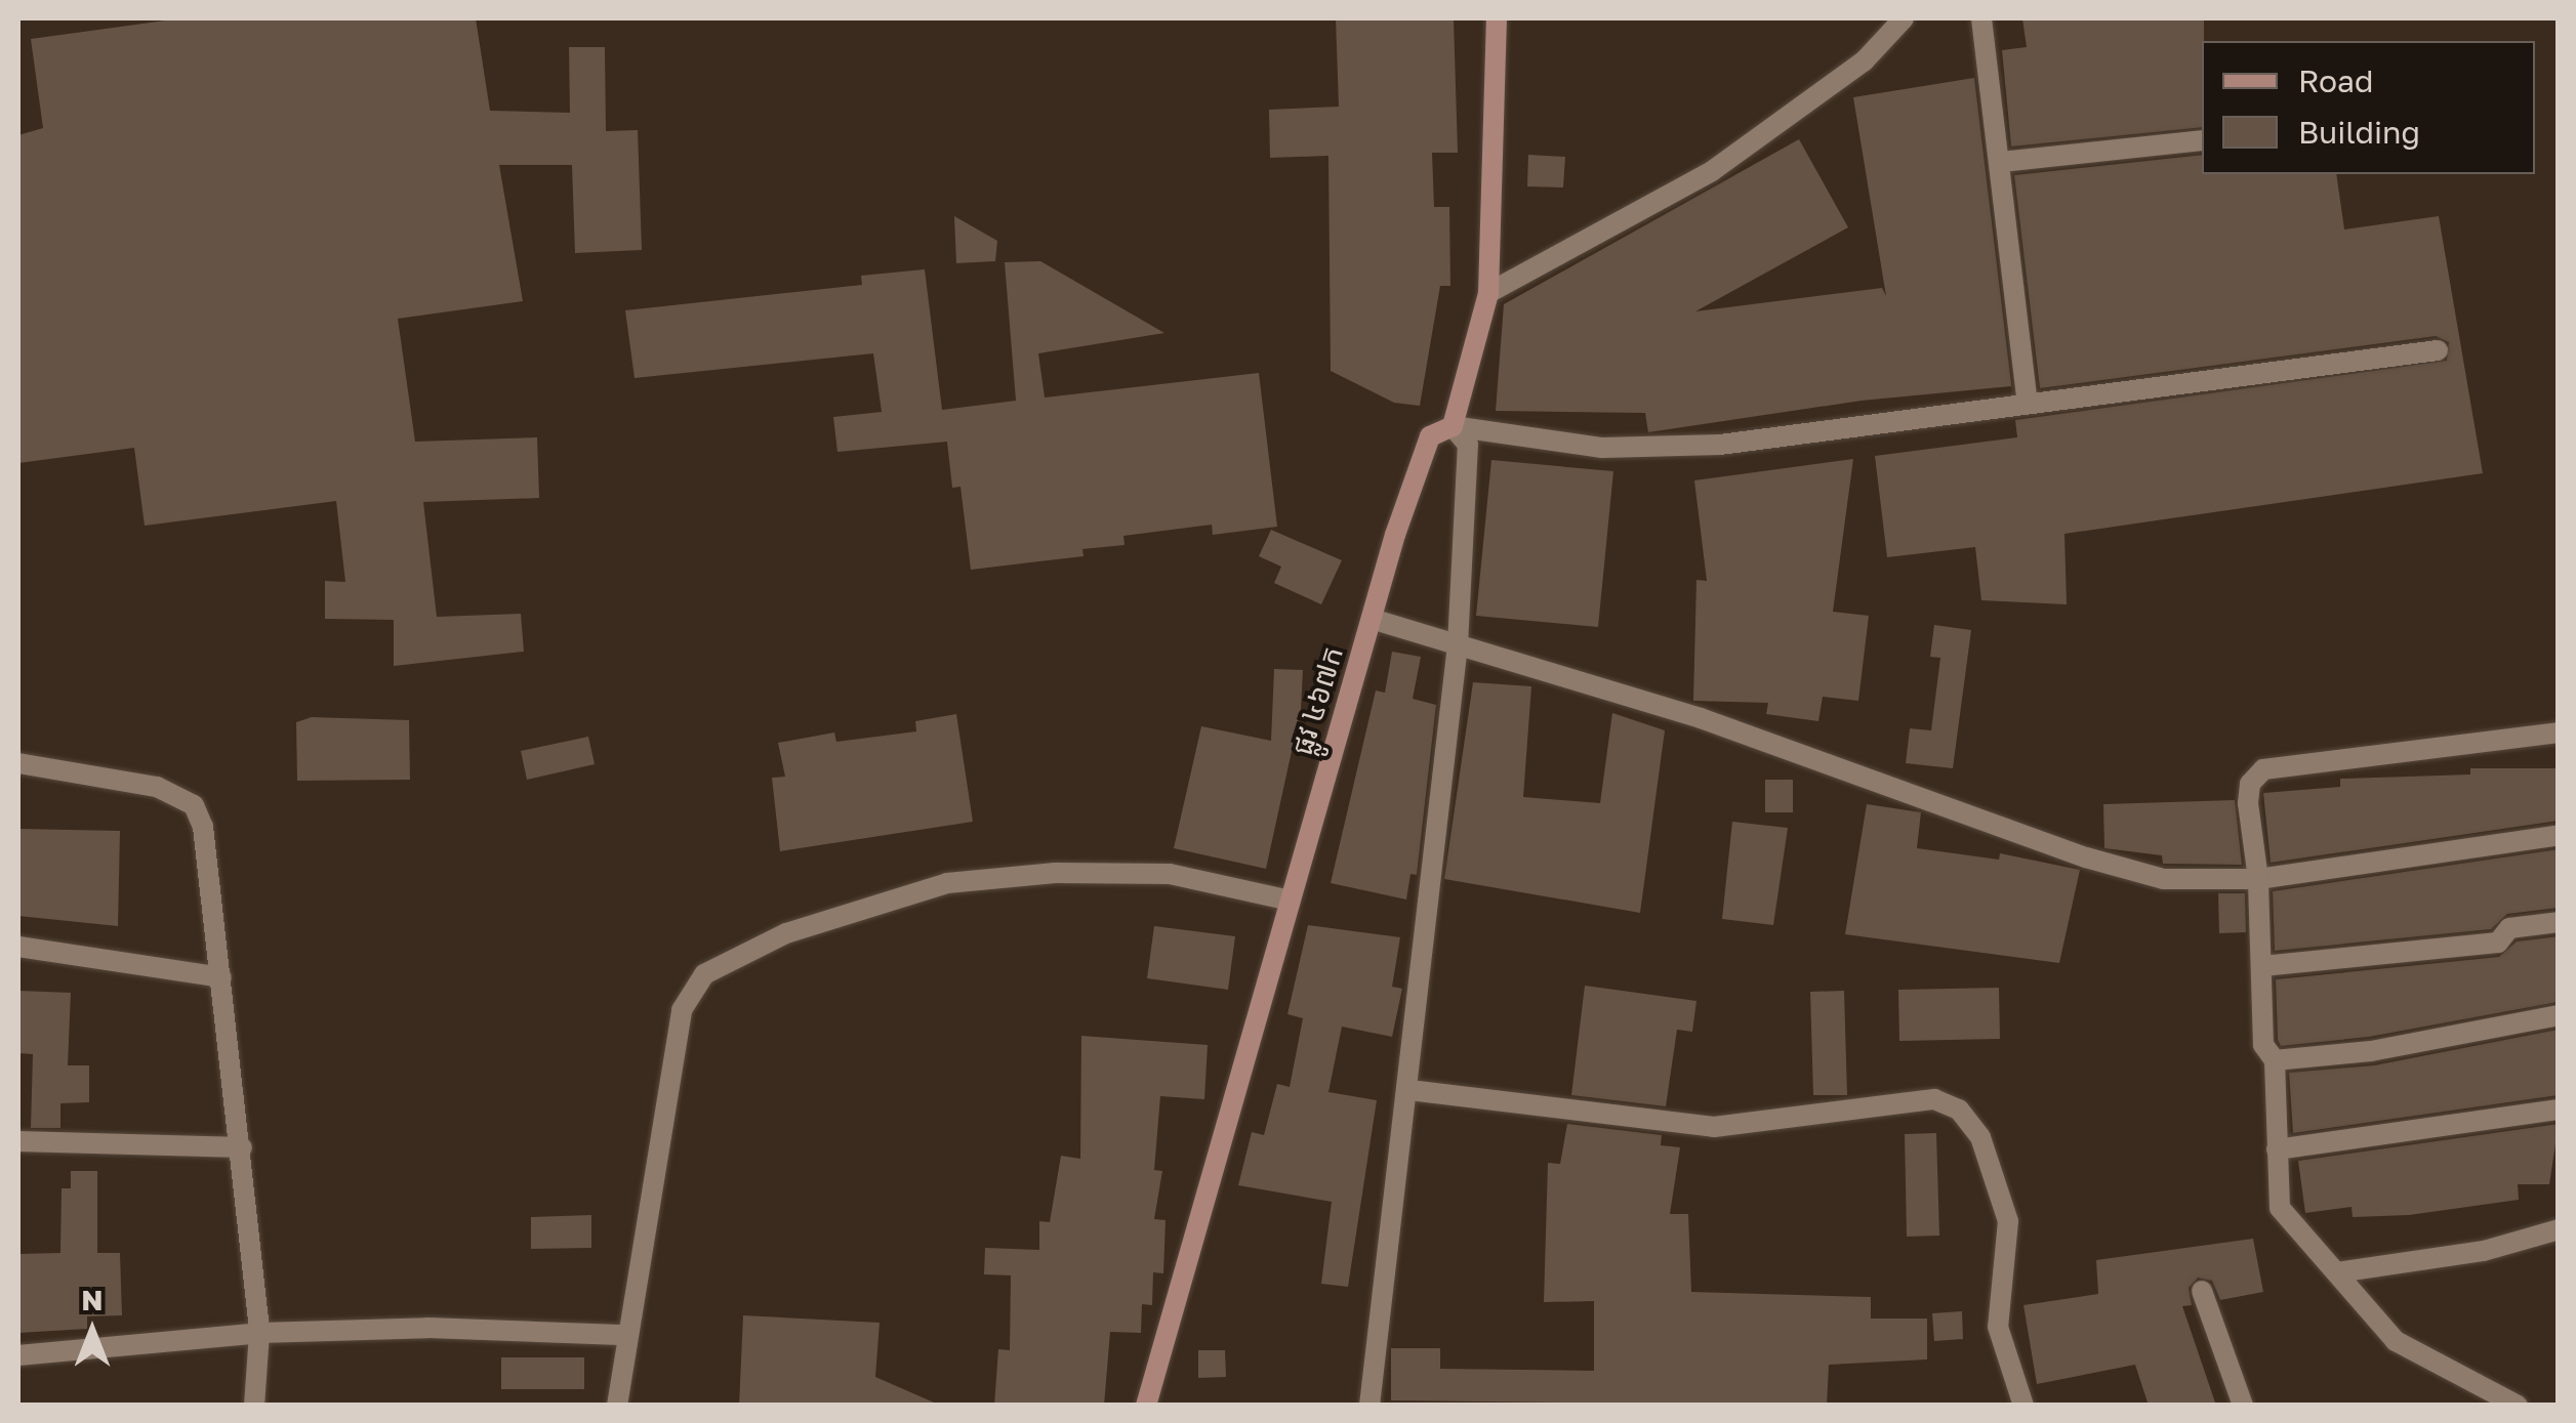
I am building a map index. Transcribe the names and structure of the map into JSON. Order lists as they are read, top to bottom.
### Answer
{
  "streets": {
    "street": ["ផ្លូវ ៤៦៧ក"]
  },
  "legend": ["Road", "Building"],
  "north": "top"
}
